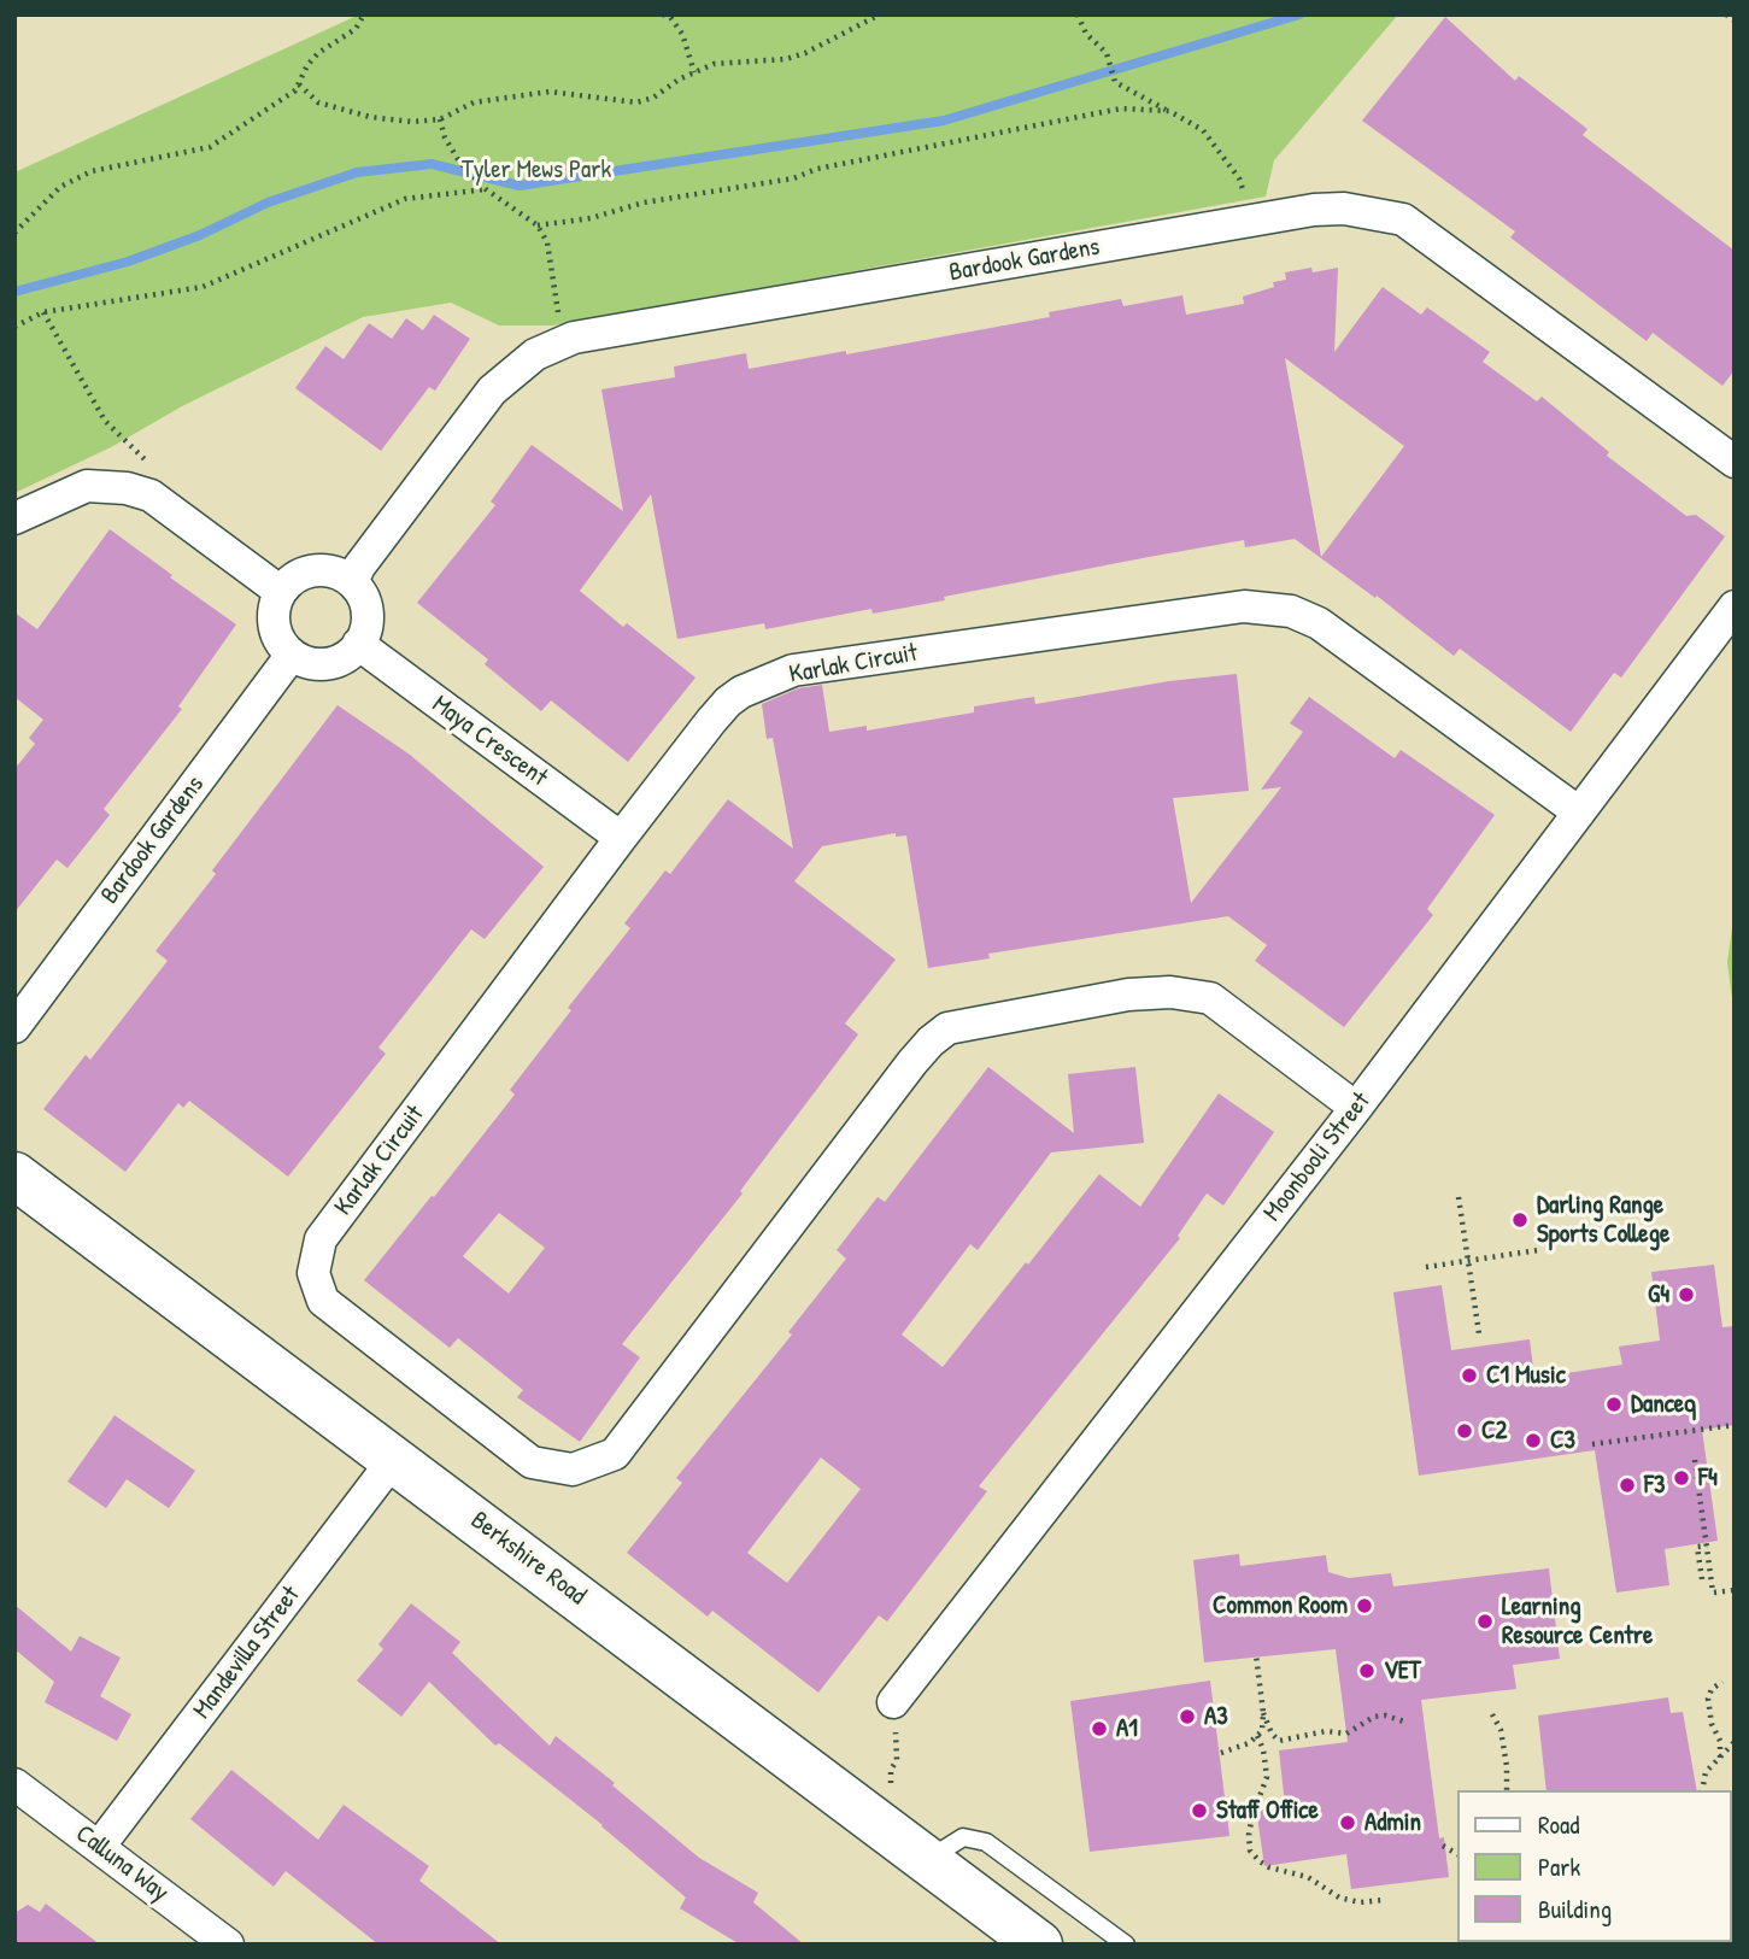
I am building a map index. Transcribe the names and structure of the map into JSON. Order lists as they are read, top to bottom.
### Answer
{
  "streets": {
    "main road": ["Berkshire Road"],
    "street": [
      "Bardook Gardens",
      "Karlak Circuit",
      "Maya Crescent",
      "Moonbooli Street",
      "Mandevilla Street",
      "Calluna Way"
    ]
  },
  "crossings": [
    ["Bardook Gardens", "Maya Crescent"],
    ["Karlak Circuit", "Maya Crescent"],
    ["Karlak Circuit", "Moonbooli Street"],
    ["Berkshire Road", "Mandevilla Street"],
    ["Mandevilla Street", "Calluna Way"]
  ],
  "parks": ["Tyler Mews Park"],
  "places": [
    "Darling Range Sports College",
    "G4",
    "C1 Music",
    "Danceq",
    "C2",
    "C3",
    "F4",
    "F3",
    "Common Room",
    "Learning Resource Centre",
    "VET",
    "A3",
    "A1",
    "Staff Office",
    "Admin"
  ],
  "legend": ["Road", "Park", "Building"]
}
